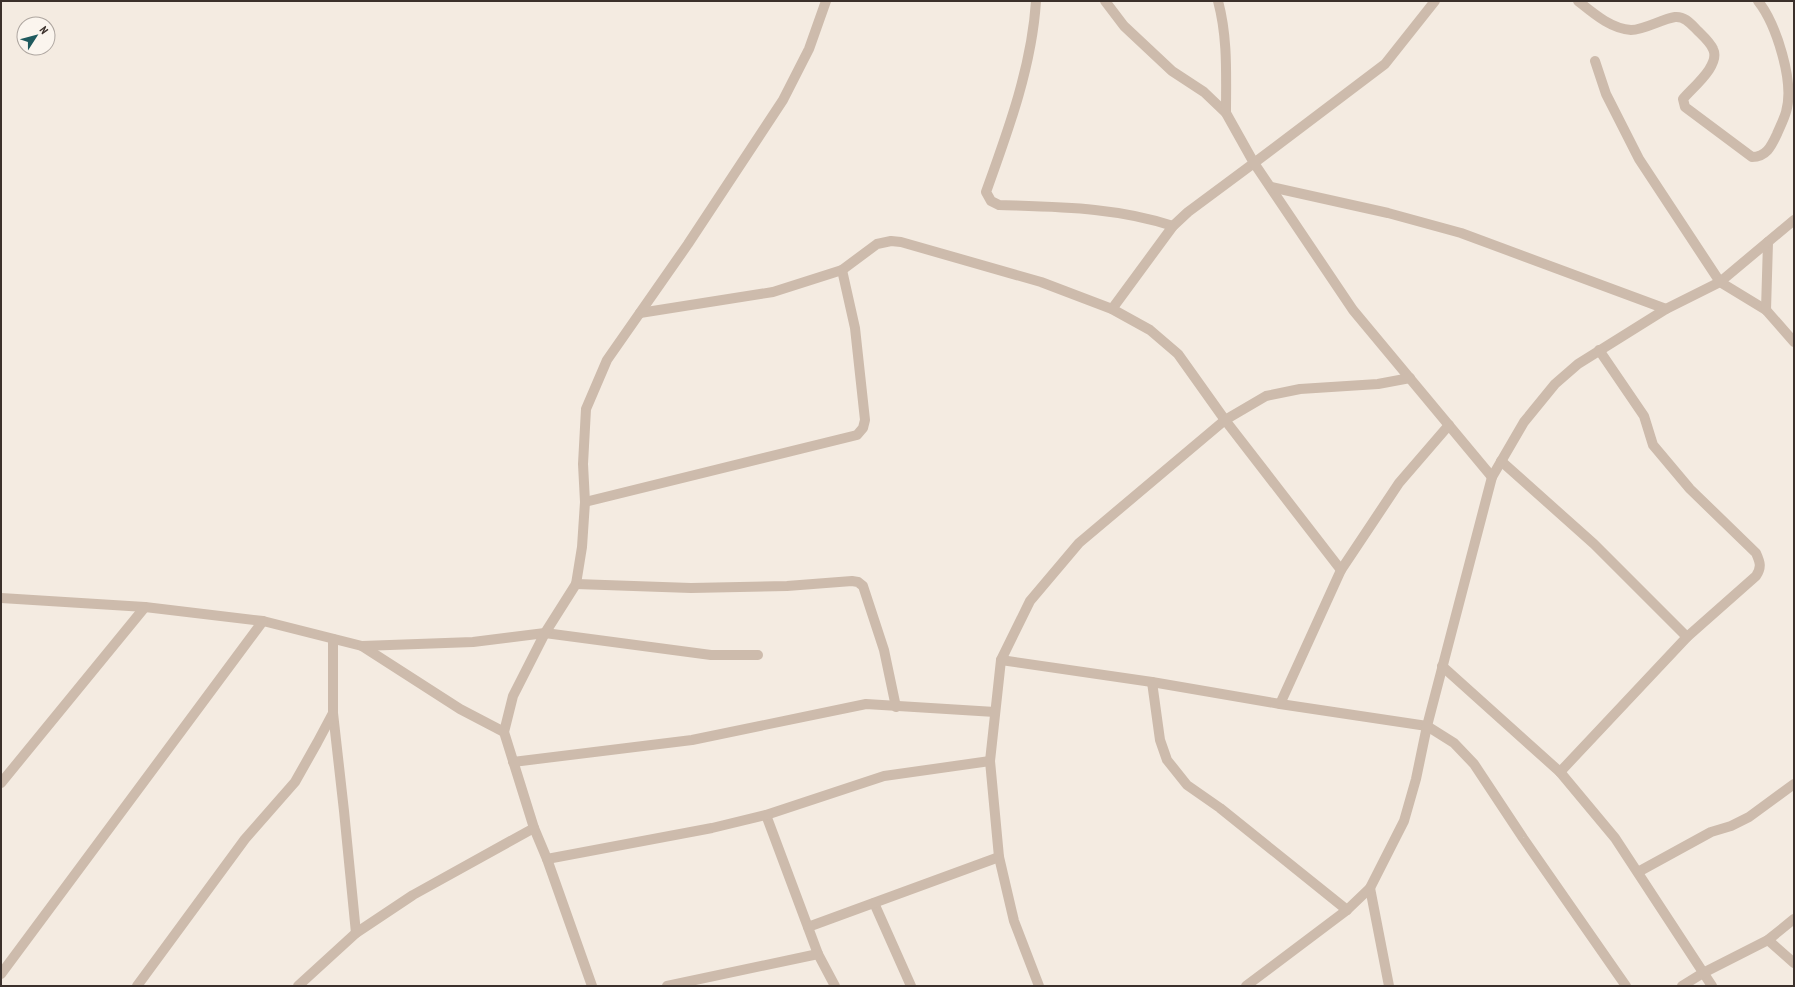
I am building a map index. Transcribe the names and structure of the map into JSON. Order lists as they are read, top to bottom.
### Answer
{
  "north": "top right"
}
